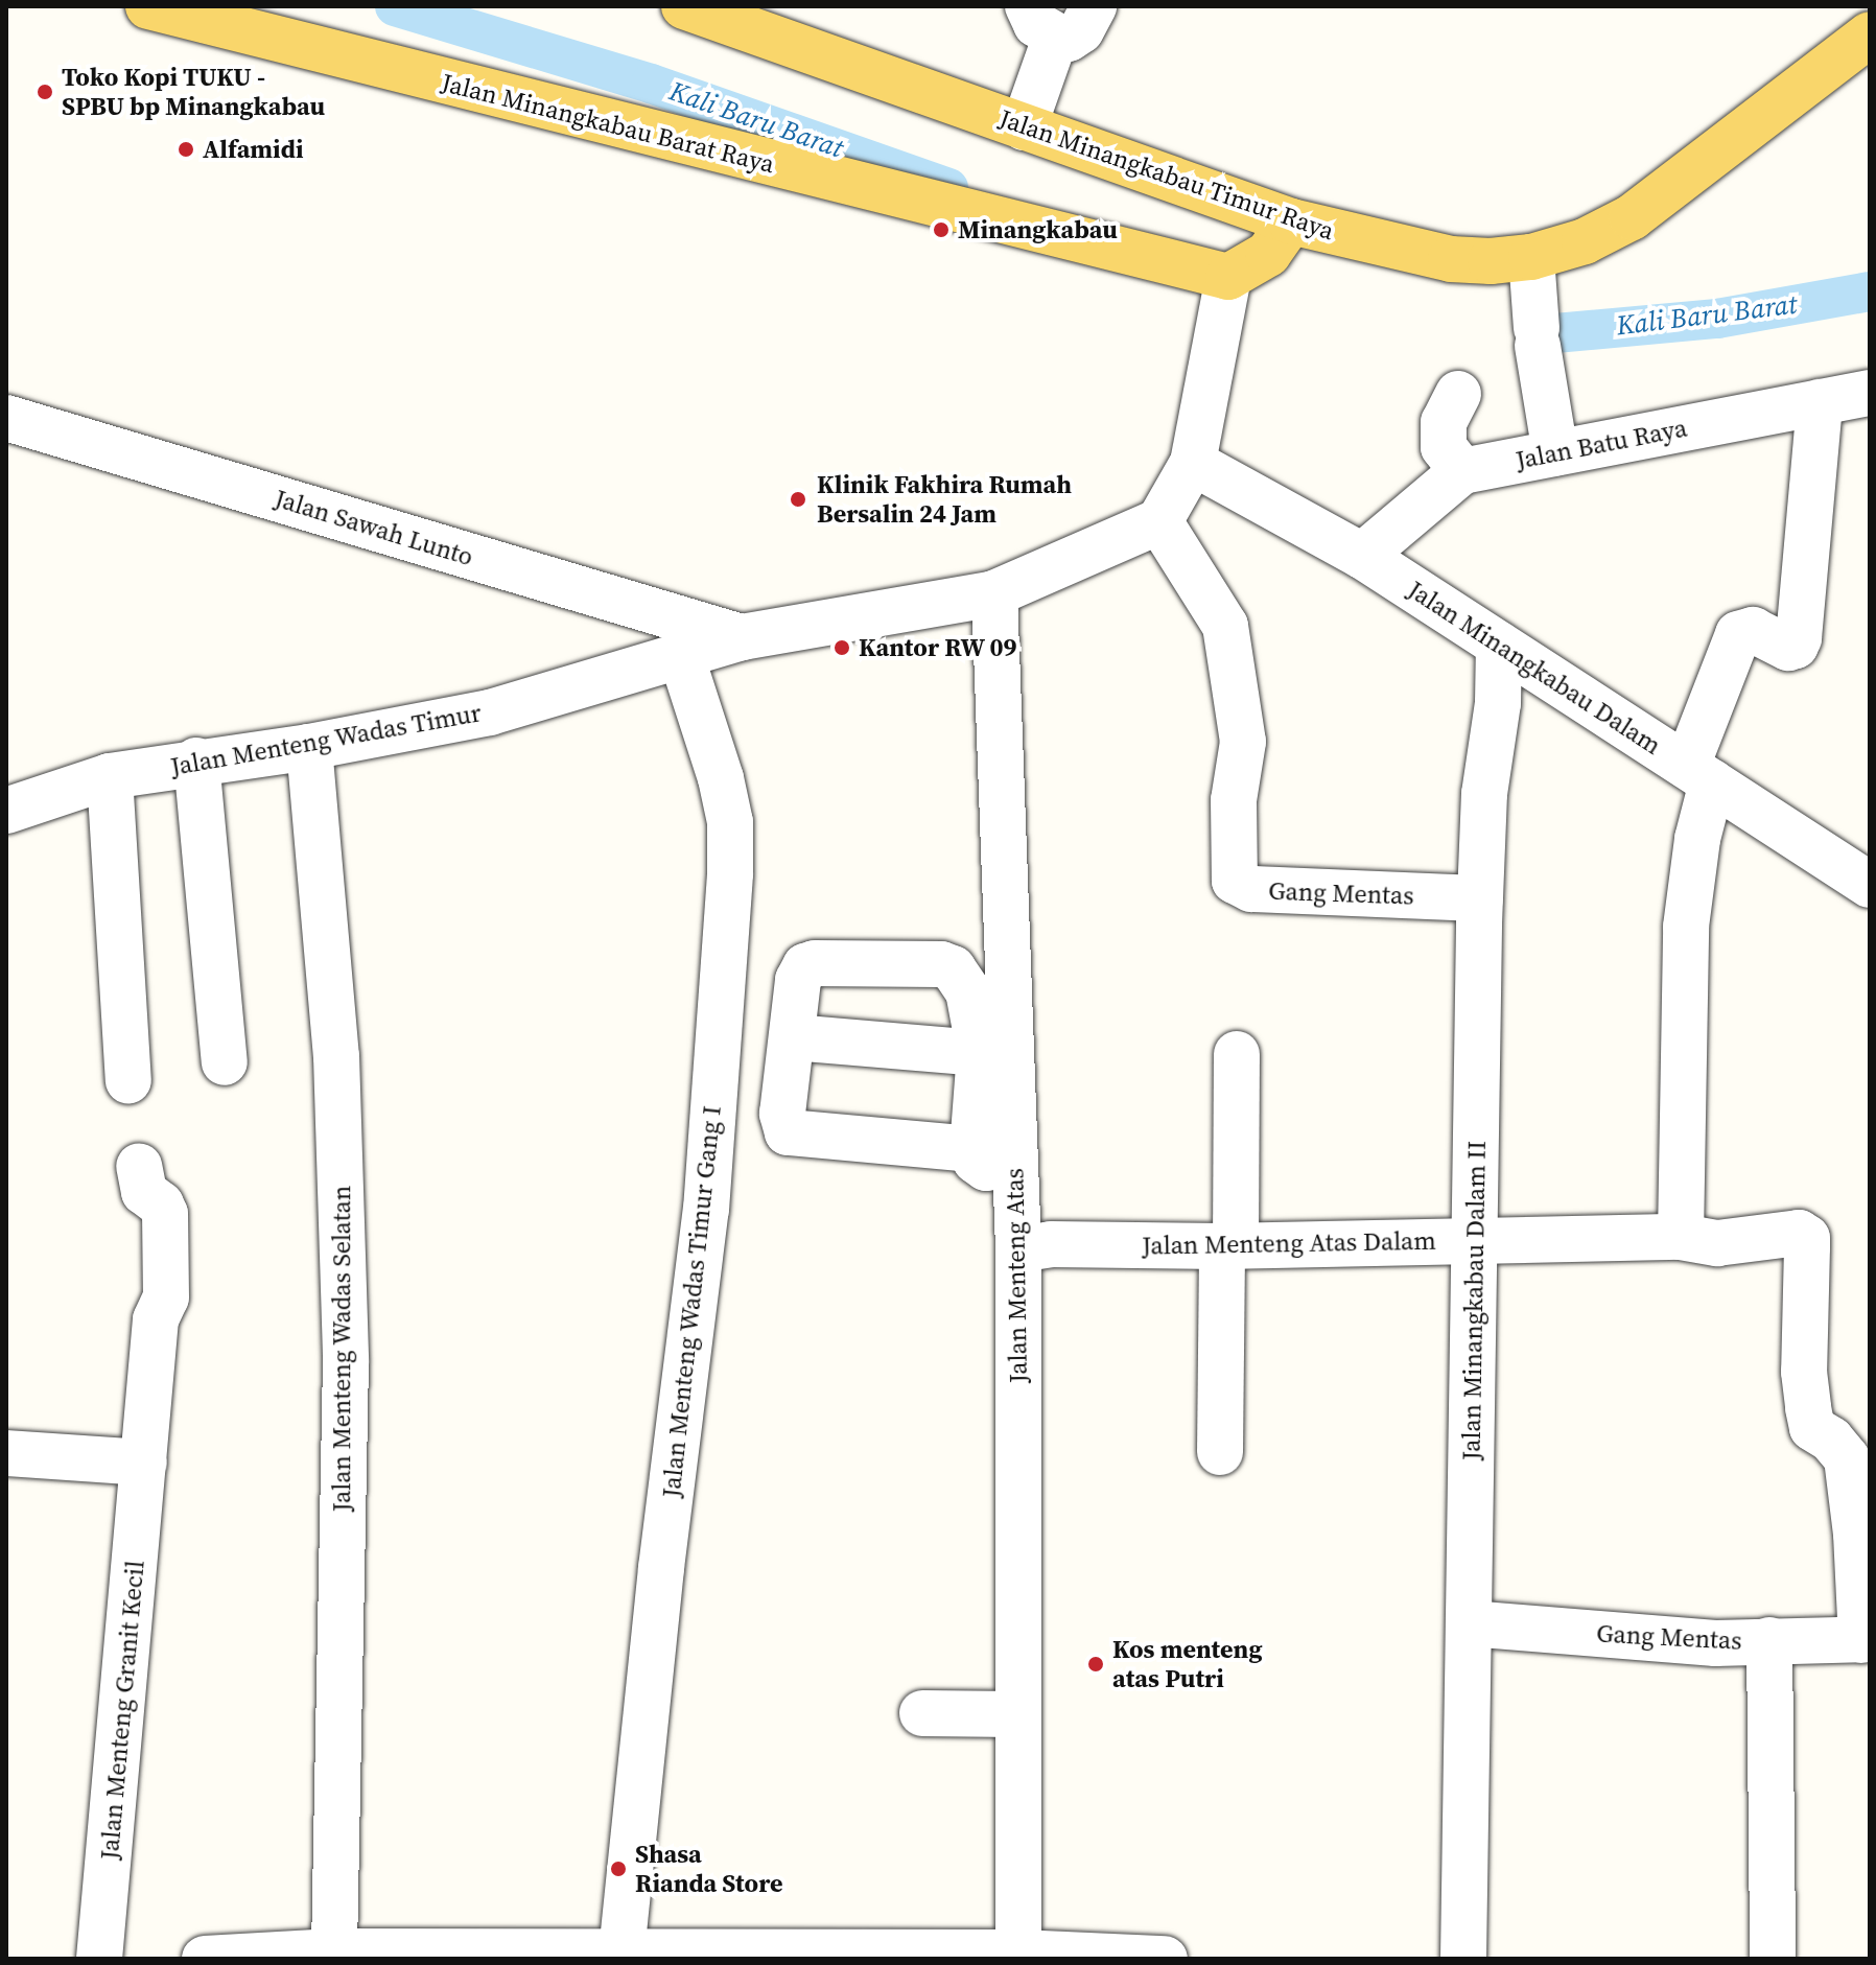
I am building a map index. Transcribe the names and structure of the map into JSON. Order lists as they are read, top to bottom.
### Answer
{
  "streets": {
    "main road": ["Jalan Minangkabau Barat Raya", "Jalan Minangkabau Timur Raya"],
    "street": [
      "Jalan Batu Raya",
      "Jalan Sawah Lunto",
      "Jalan Minangkabau Dalam",
      "Jalan Menteng Wadas Timur",
      "Gang Mentas",
      "Jalan Menteng Atas Dalam",
      "Jalan Menteng Atas",
      "Jalan Minangkabau Dalam II",
      "Jalan Menteng Wadas Timur Gang I",
      "Jalan Menteng Wadas Selatan",
      "Jalan Menteng Granit Kecil"
    ]
  },
  "crossings": [
    ["Jalan Batu Raya", "Jalan Minangkabau Dalam"],
    ["Jalan Sawah Lunto", "Jalan Menteng Wadas Timur"],
    ["Jalan Minangkabau Dalam", "Jalan Minangkabau Dalam II"],
    ["Jalan Menteng Wadas Timur", "Gang Mentas"],
    ["Jalan Menteng Wadas Timur", "Jalan Menteng Atas"],
    ["Jalan Menteng Wadas Timur", "Jalan Menteng Wadas Timur Gang I"],
    ["Jalan Menteng Wadas Timur", "Jalan Menteng Wadas Selatan"],
    ["Gang Mentas", "Jalan Menteng Atas Dalam"],
    ["Gang Mentas", "Jalan Minangkabau Dalam II"],
    ["Jalan Menteng Atas Dalam", "Jalan Menteng Atas"],
    ["Jalan Menteng Atas Dalam", "Jalan Minangkabau Dalam II"]
  ],
  "water": ["Kali Baru Barat"],
  "places": [
    "Toko Kopi TUKU - SPBU bp Minangkabau",
    "Alfamidi",
    "Minangkabau",
    "Klinik Fakhira Rumah Bersalin 24 Jam",
    "Kantor RW 09",
    "Kos menteng atas Putri",
    "Shasa Rianda Store"
  ]
}
